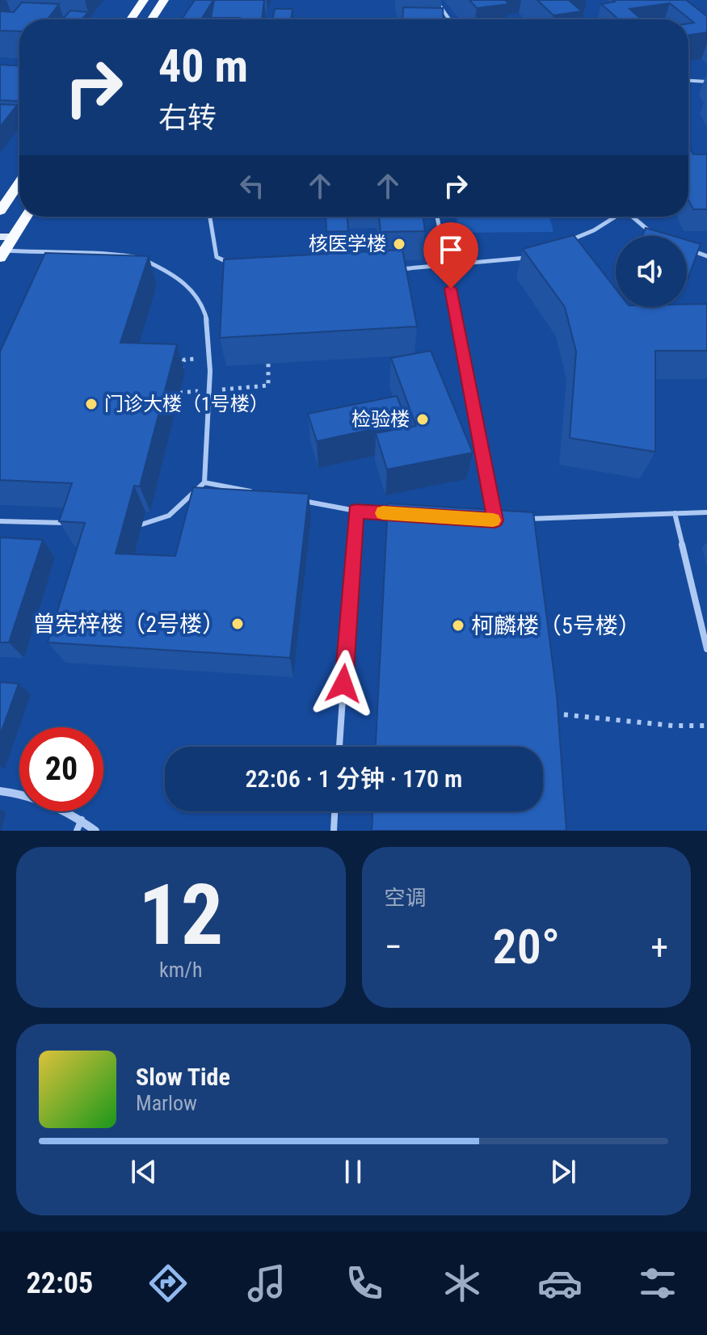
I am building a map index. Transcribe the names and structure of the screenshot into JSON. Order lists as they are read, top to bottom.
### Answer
{
  "places": [
    "核医学楼",
    "门诊大楼（1号楼）",
    "检验楼",
    "曾宪梓楼（2号楼）",
    "柯麟楼（5号楼）"
  ],
  "page": {
    "turn": ["40 m", "右转"],
    "limit": "20",
    "trip": "22:06 · 1 分钟 · 170 m",
    "tile": [
      ["12", "km/h"],
      "空调"
    ],
    "heat": ["−", "20°", "+"],
    "song": ["Slow Tide", "Marlow"],
    "tabs": "22:05"
  }
}
